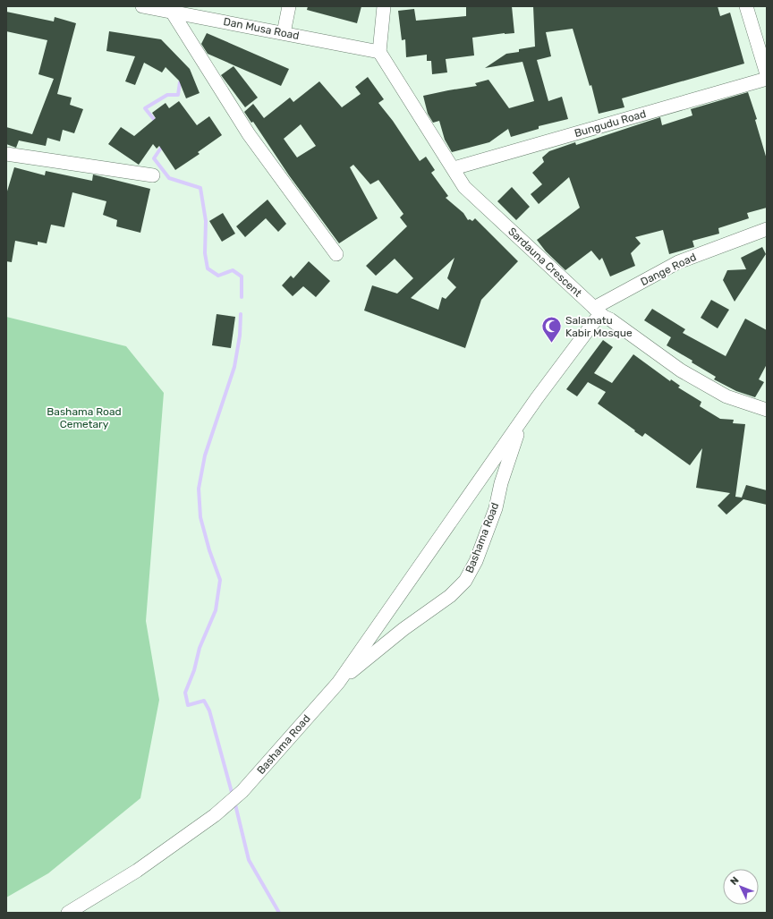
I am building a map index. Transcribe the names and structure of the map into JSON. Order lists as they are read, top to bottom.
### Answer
{
  "streets": {
    "street": [
      "Dan Musa Road",
      "Bungudu Road",
      "Sardauna Crescent",
      "Dange Road",
      "Bashama Road"
    ]
  },
  "crossings": [
    ["Dan Musa Road", "Sardauna Crescent"],
    ["Bungudu Road", "Sardauna Crescent"],
    ["Sardauna Crescent", "Dange Road"],
    ["Sardauna Crescent", "Bashama Road"],
    ["Dange Road", "Bashama Road"]
  ],
  "parks": ["Bashama Road Cemetary"],
  "places": {
    "mosque": ["Salamatu Kabir Mosque"]
  },
  "north": "top left"
}
